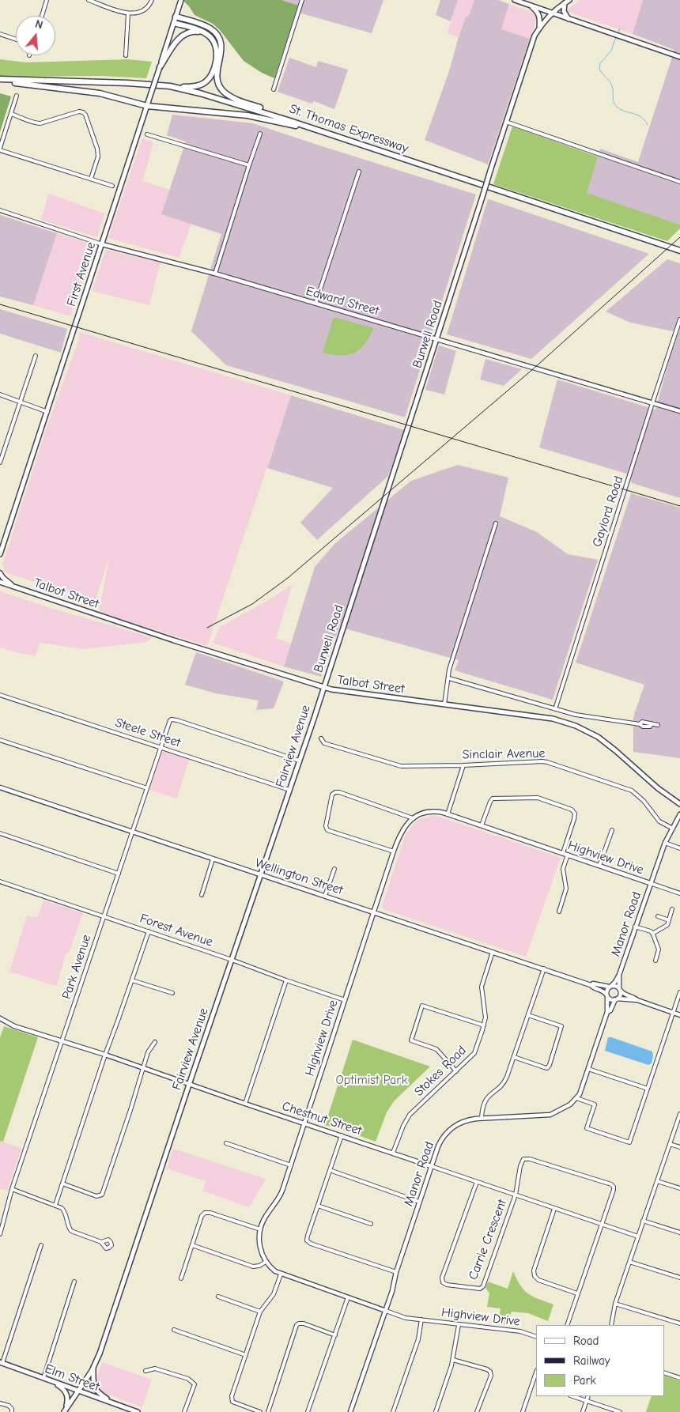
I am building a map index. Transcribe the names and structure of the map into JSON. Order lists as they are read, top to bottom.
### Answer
{
  "streets": {
    "highway": ["St. Thomas Expressway"],
    "main road": [
      "First Avenue",
      "Burwell Road",
      "Talbot Street",
      "Fairview Avenue",
      "Elm Street"
    ],
    "street": [
      "Edward Street",
      "Gaylord Road",
      "Steele Street",
      "Sinclair Avenue",
      "Highview Drive",
      "Wellington Street",
      "Manor Road",
      "Forest Avenue",
      "Park Avenue",
      "Stokes Road",
      "Chestnut Street",
      "Carrie Crescent"
    ]
  },
  "crossings": [
    ["First Avenue", "Edward Street"],
    ["Edward Street", "Burwell Road"],
    ["Edward Street", "Gaylord Road"],
    ["Burwell Road", "Talbot Street"],
    ["Burwell Road", "Fairview Avenue"],
    ["Talbot Street", "Fairview Avenue"],
    ["Steele Street", "Fairview Avenue"],
    ["Steele Street", "Park Avenue"],
    ["Fairview Avenue", "Wellington Street"],
    ["Fairview Avenue", "Forest Avenue"],
    ["Fairview Avenue", "Park Avenue"],
    ["Fairview Avenue", "Chestnut Street"],
    ["Fairview Avenue", "Elm Street"],
    ["Sinclair Avenue", "Manor Road"],
    ["Highview Drive", "Wellington Street"],
    ["Highview Drive", "Manor Road"],
    ["Highview Drive", "Forest Avenue"],
    ["Highview Drive", "Chestnut Street"],
    ["Wellington Street", "Manor Road"],
    ["Wellington Street", "Park Avenue"],
    ["Wellington Street", "Stokes Road"],
    ["Manor Road", "Chestnut Street"],
    ["Forest Avenue", "Park Avenue"],
    ["Park Avenue", "Chestnut Street"],
    ["Stokes Road", "Chestnut Street"],
    ["Chestnut Street", "Carrie Crescent"]
  ],
  "parks": ["Optimist Park"],
  "legend": ["Road", "Railway", "Park"],
  "north": "top"
}
